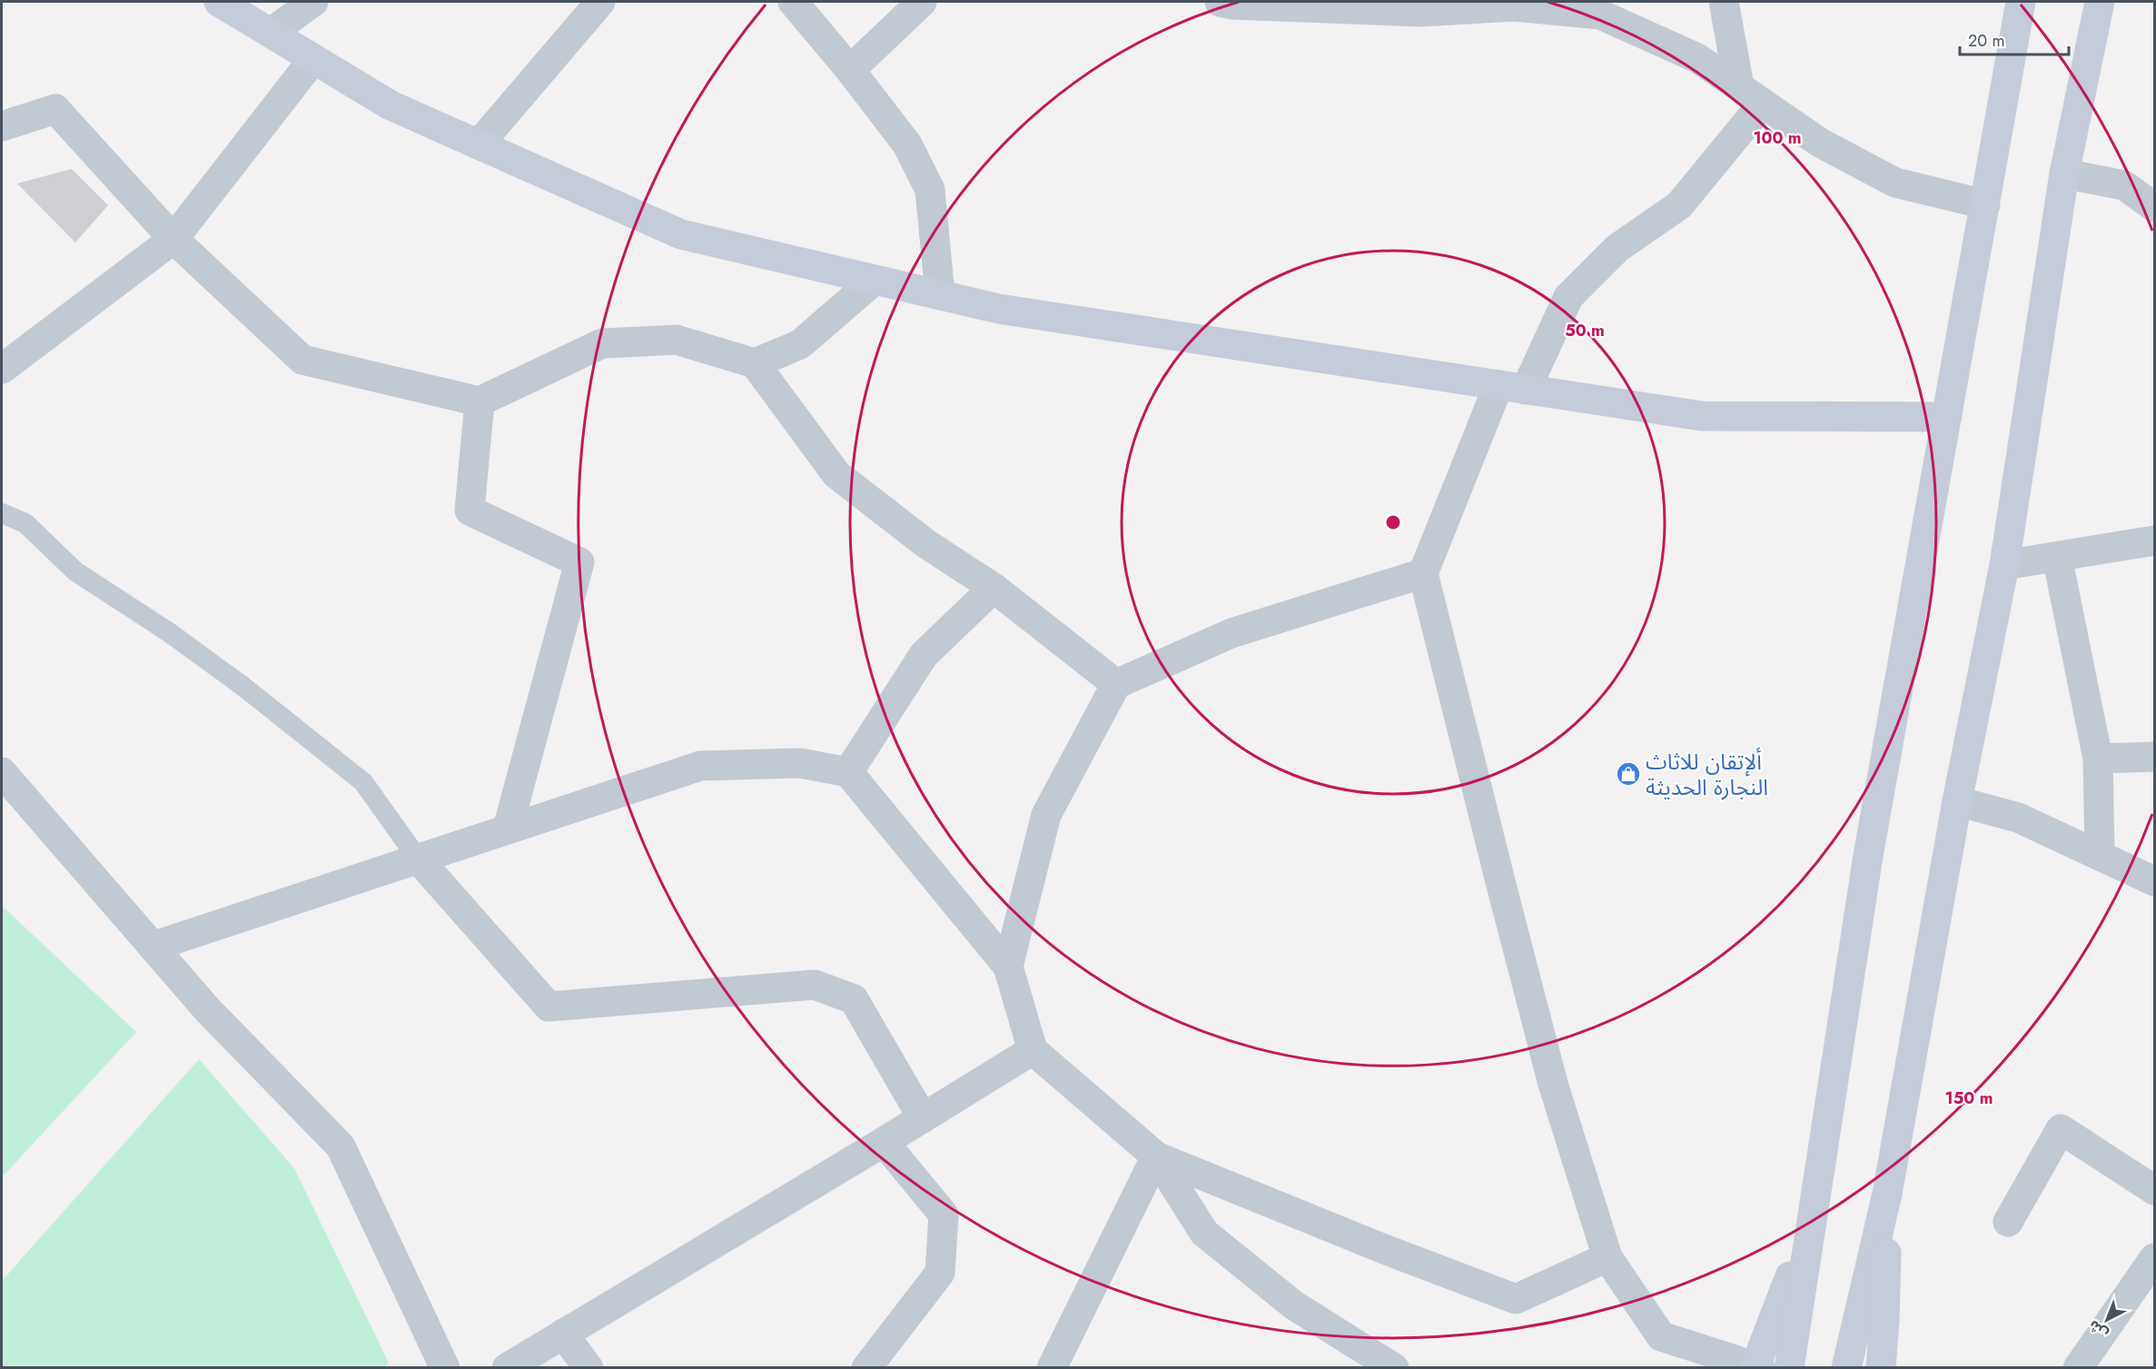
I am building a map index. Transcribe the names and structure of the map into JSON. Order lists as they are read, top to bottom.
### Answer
{
  "places": {
    "shop": ["ألإتقان للاثاث النجارة الحديثة"]
  },
  "scale_bar": "20 m",
  "north": "bottom left",
  "rings": ["100 m", "50 m", "150 m"]
}
